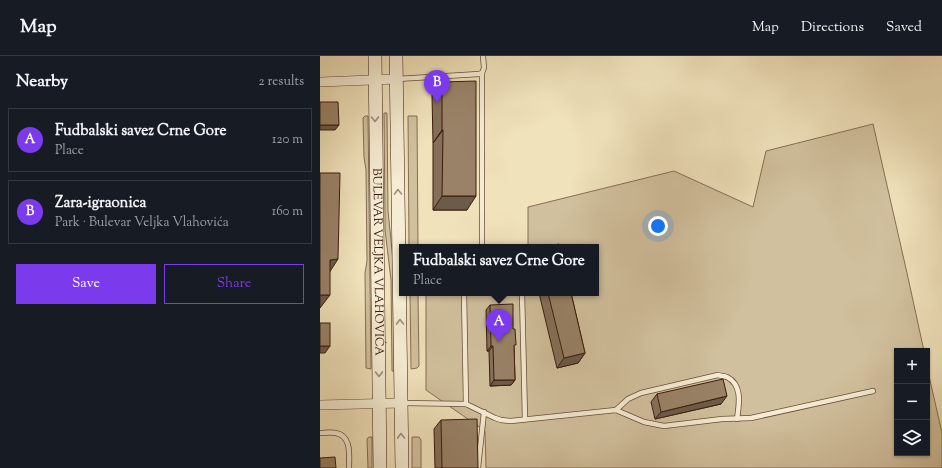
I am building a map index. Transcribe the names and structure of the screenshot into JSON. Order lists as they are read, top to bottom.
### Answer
{
  "streets": {
    "main road": ["BULEVAR VELJKA VLAHOVIĆA"]
  },
  "page": {
    "header": "Map",
    "nav": ["Map", "Directions", "Saved"],
    "heading": ["Nearby", "2 results"],
    "pins": ["B", "A"],
    "list": [
      {
        "mark": "A",
        "name": "Fudbalski savez Crne Gore",
        "note": "Place",
        "value": "120 m"
      },
      {
        "mark": "B",
        "name": "Zara-igraonica",
        "note": "Park · Bulevar Veljka Vlahovića",
        "value": "160 m"
      }
    ],
    "popup": ["Fudbalski savez Crne Gore", "Place"],
    "buttons": ["Save", "Share"],
    "map_buttons": ["+", "−"]
  }
}
